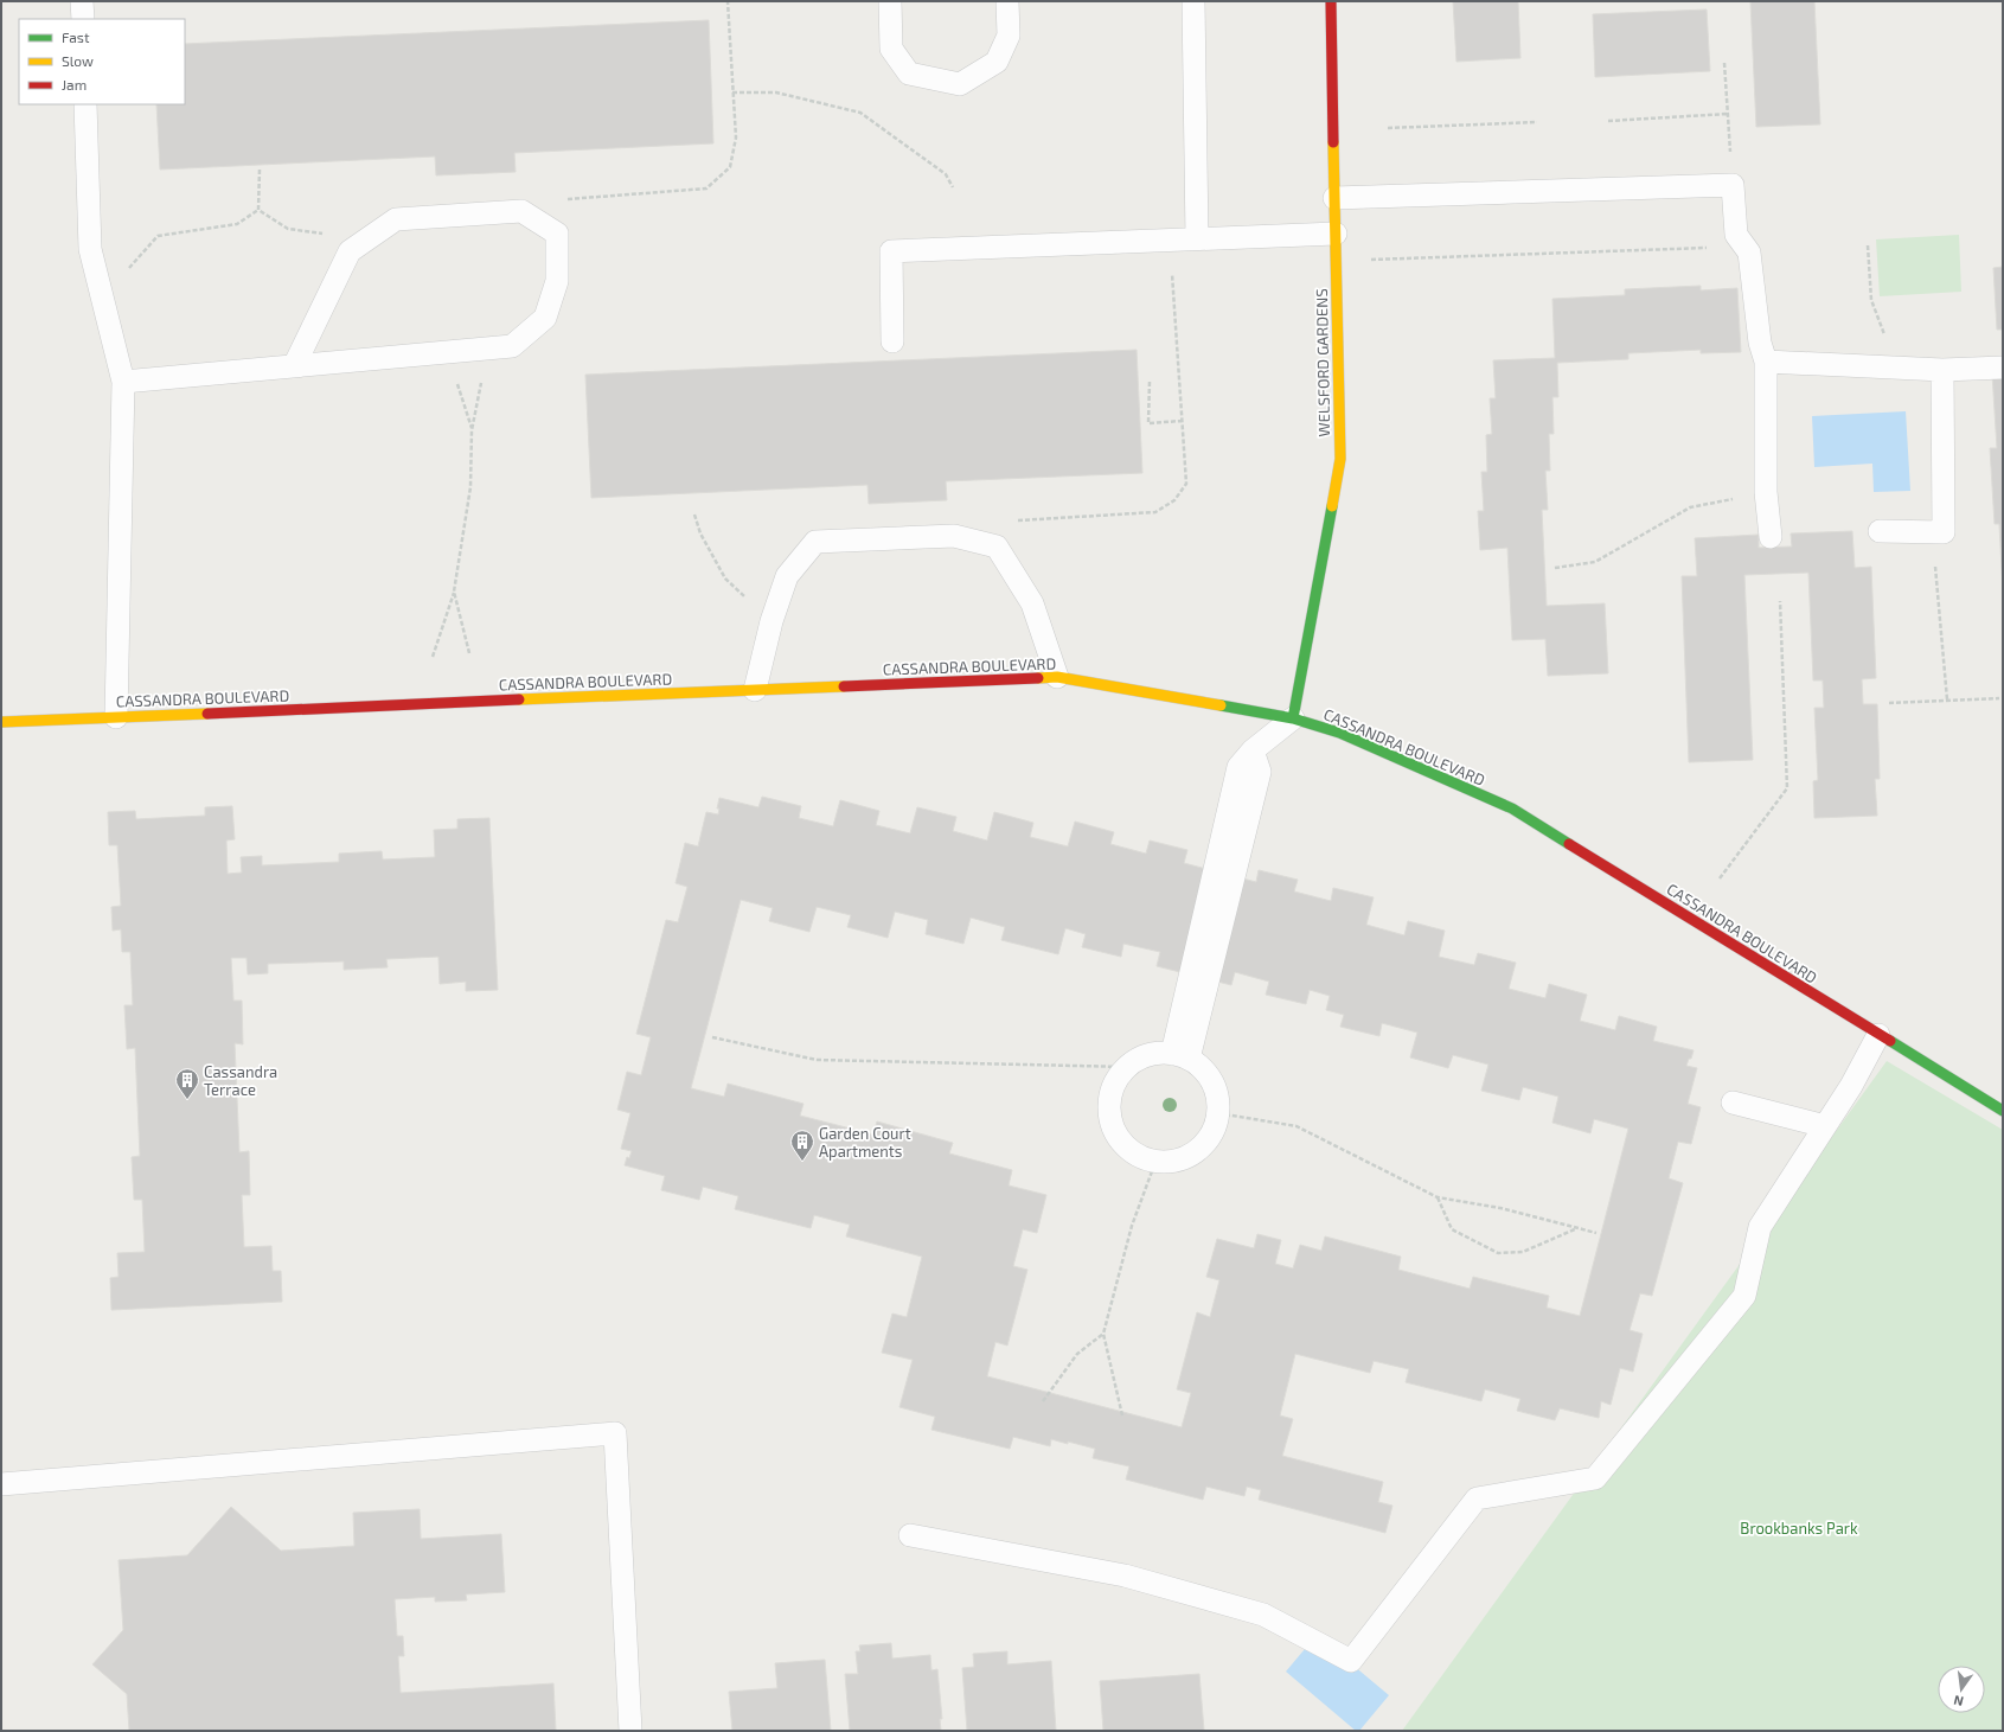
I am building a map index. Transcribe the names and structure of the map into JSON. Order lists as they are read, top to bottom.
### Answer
{
  "streets": {
    "street": ["WELSFORD GARDENS", "CASSANDRA BOULEVARD"]
  },
  "crossings": [
    ["WELSFORD GARDENS", "CASSANDRA BOULEVARD"]
  ],
  "parks": ["Brookbanks Park"],
  "places": {
    "building": ["Cassandra Terrace", "Garden Court Apartments"]
  },
  "legend": ["Fast", "Slow", "Jam"],
  "north": "bottom"
}
